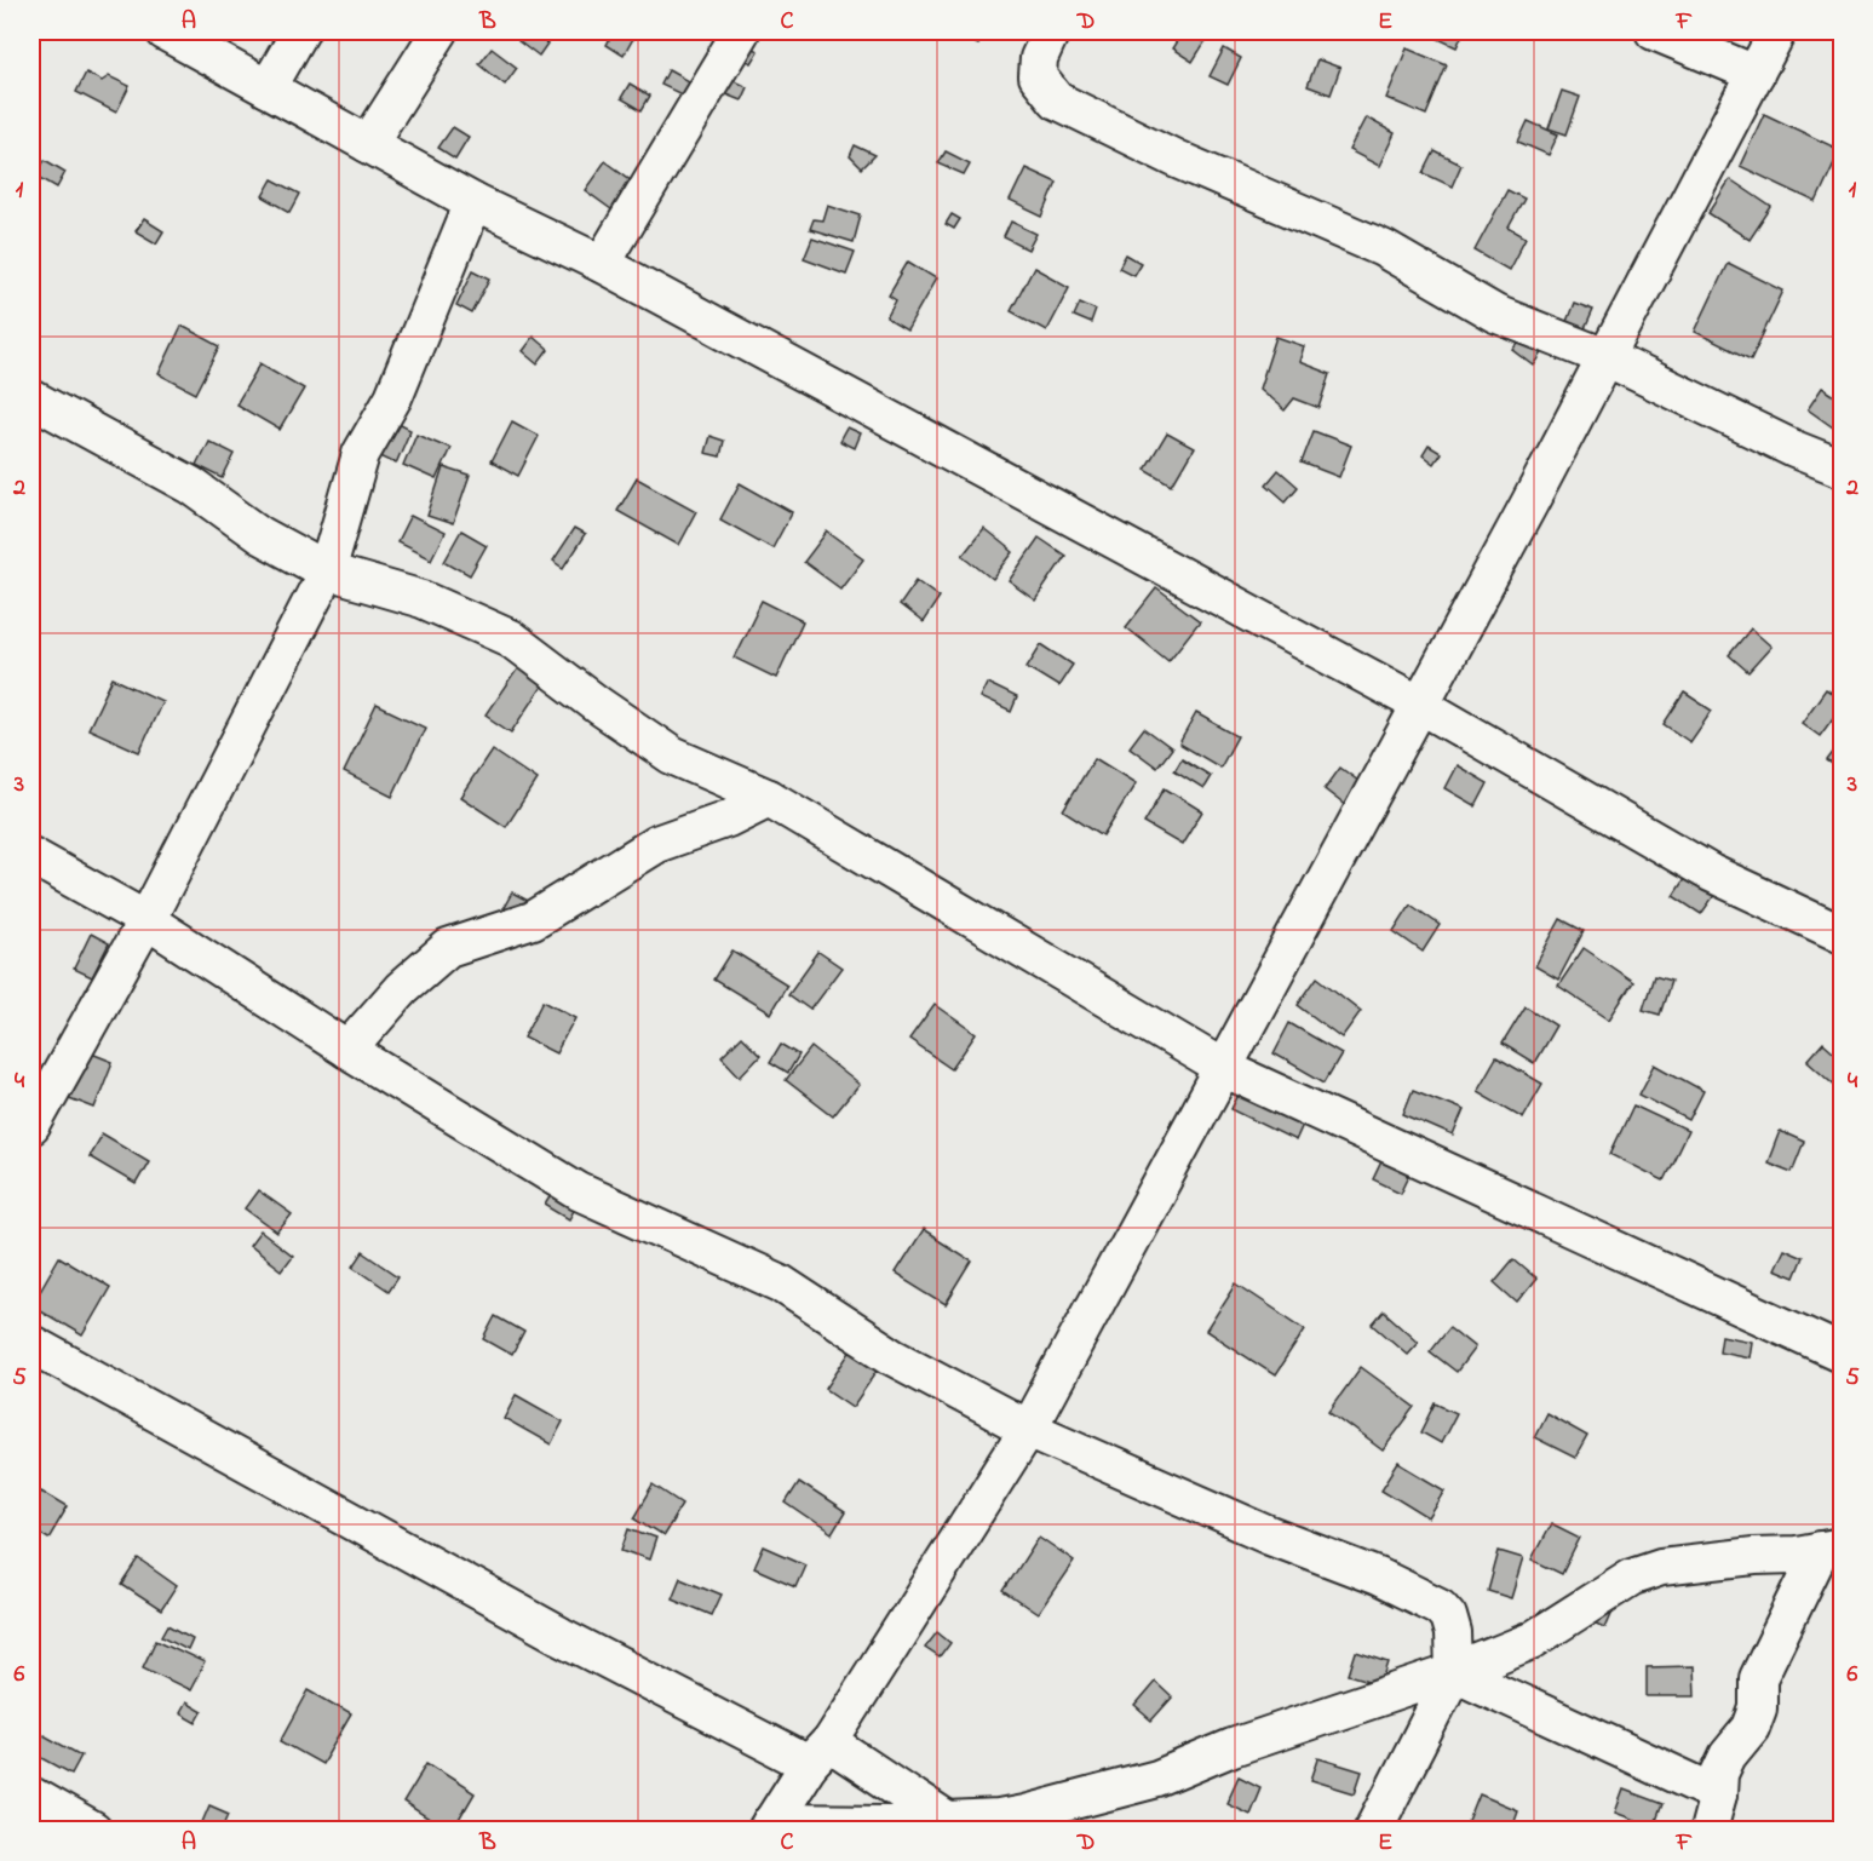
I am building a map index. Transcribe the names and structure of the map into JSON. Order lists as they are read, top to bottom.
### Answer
{
  "grid": {
    "columns": [
      "A",
      "B",
      "C",
      "D",
      "E",
      "F"
    ],
    "rows": [
      "1",
      "2",
      "3",
      "4",
      "5",
      "6"
    ]
  }
}
